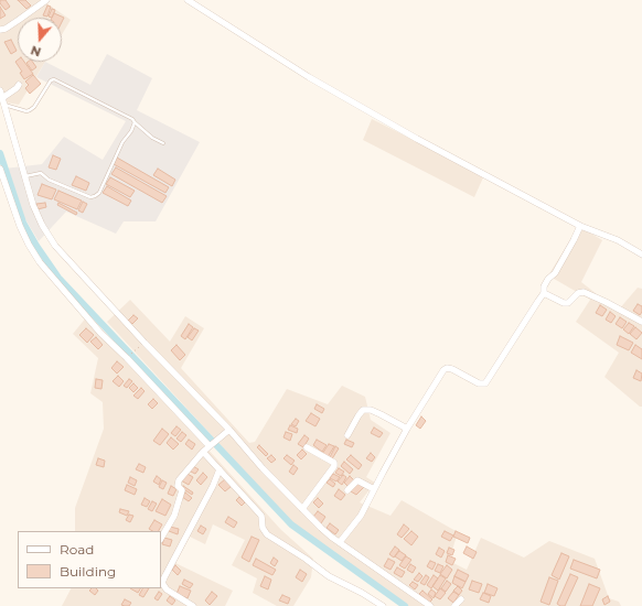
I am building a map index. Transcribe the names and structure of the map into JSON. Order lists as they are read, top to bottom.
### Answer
{
  "legend": ["Road", "Building"],
  "north": "bottom"
}
